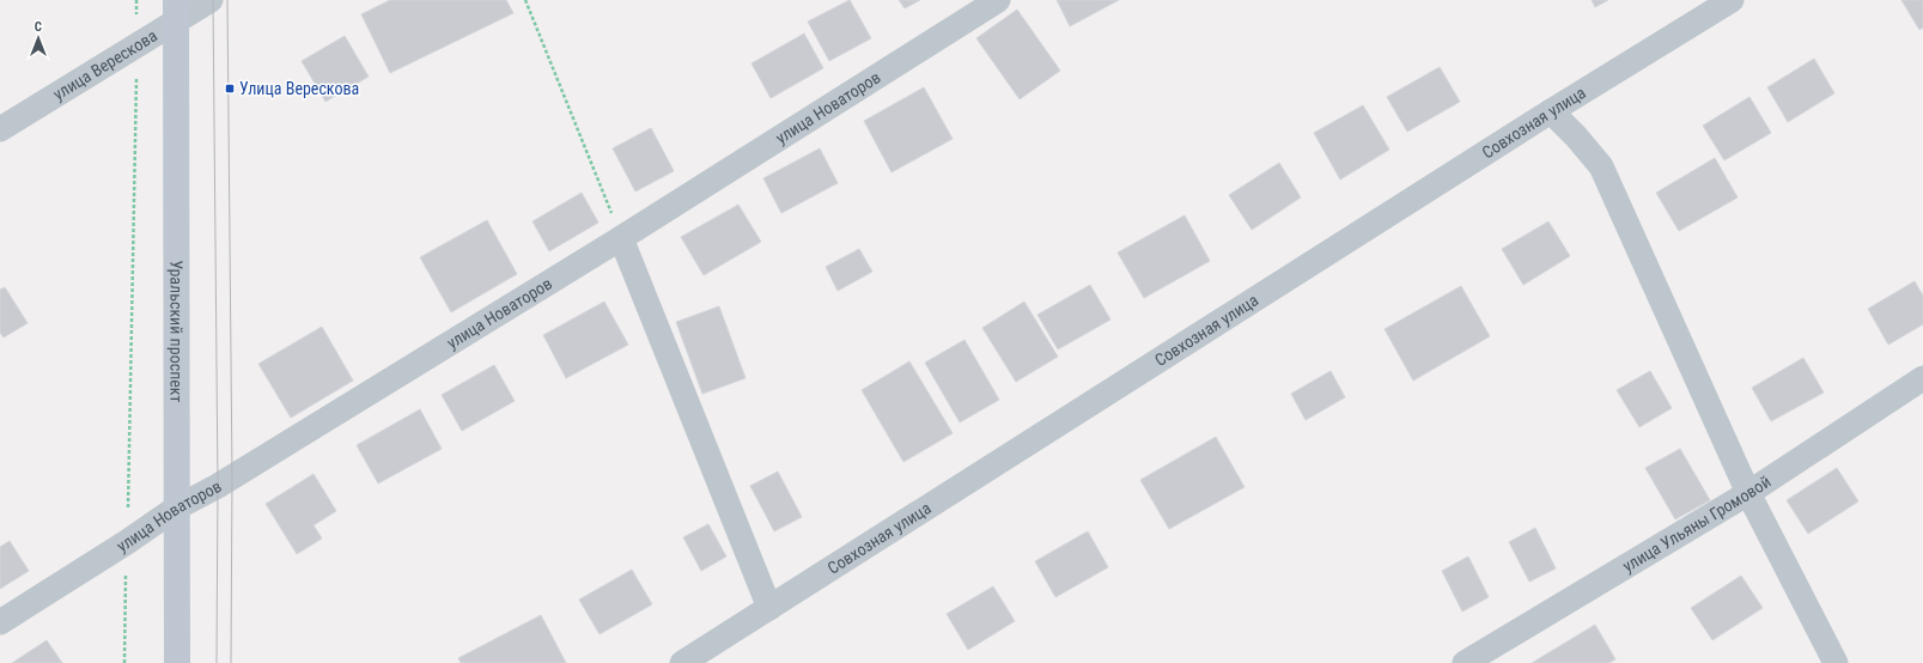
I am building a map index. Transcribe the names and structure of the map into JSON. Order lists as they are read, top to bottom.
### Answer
{
  "streets": {
    "main road": ["Уральский проспект"],
    "street": [
      "улица Верескова",
      "улица Новаторов",
      "Совхозная улица",
      "улица Ульяны Громовой"
    ]
  },
  "crossings": [
    ["улица Верескова", "Уральский проспект"],
    ["улица Новаторов", "Уральский проспект"]
  ],
  "places": {
    "transit": ["Улица Верескова"]
  },
  "north": "top"
}
